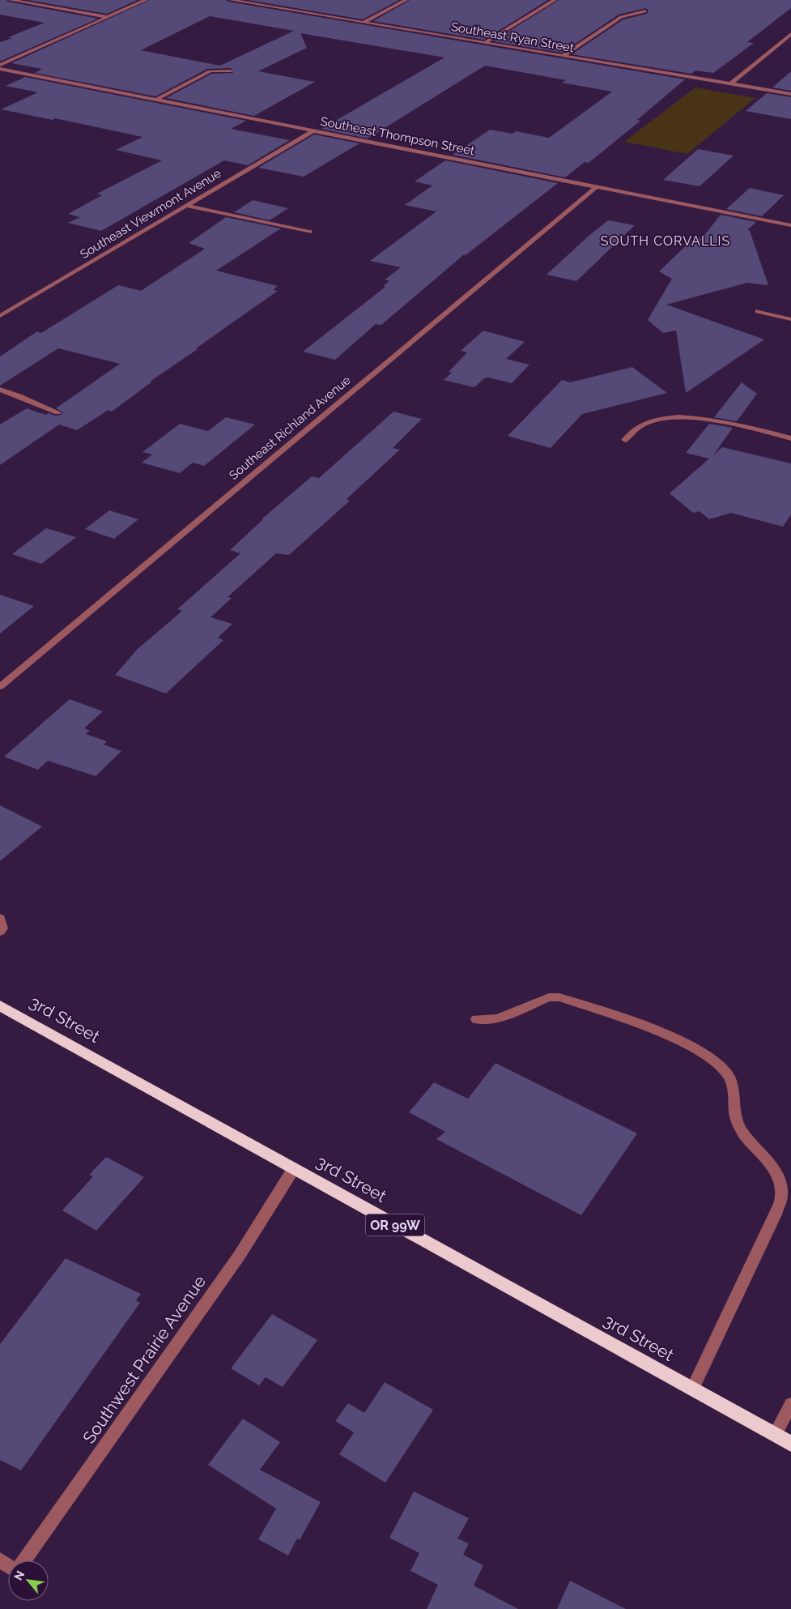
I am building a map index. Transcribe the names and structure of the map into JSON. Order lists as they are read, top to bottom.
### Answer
{
  "streets": {
    "highway": ["3rd Street", "OR 99W"],
    "street": [
      "Southeast Ryan Street",
      "Southeast Thompson Street",
      "Southeast Viewmont Avenue",
      "Southeast Richland Avenue",
      "Southwest Prairie Avenue"
    ]
  },
  "crossings": [
    ["Southeast Thompson Street", "Southeast Viewmont Avenue"],
    ["Southeast Thompson Street", "Southeast Richland Avenue"],
    ["3rd Street", "Southwest Prairie Avenue"]
  ],
  "districts": ["SOUTH CORVALLIS"],
  "north": "top left"
}
